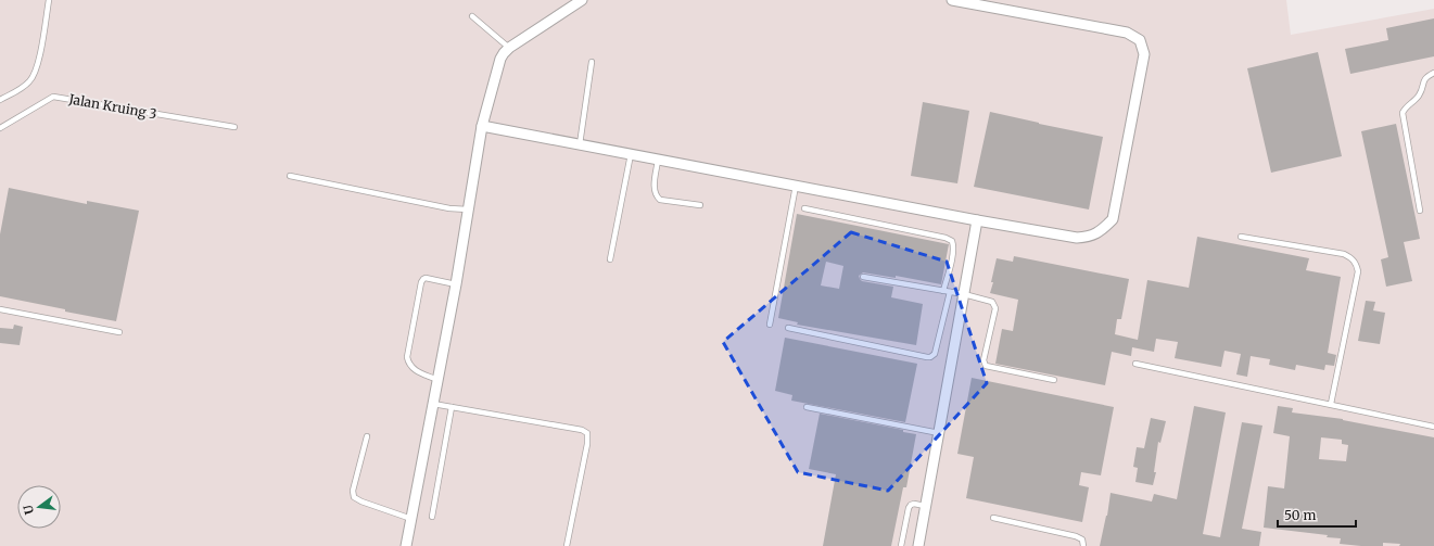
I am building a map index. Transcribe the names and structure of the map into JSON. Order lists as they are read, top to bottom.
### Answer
{
  "streets": {
    "lane": ["Jalan Kruing 3"]
  },
  "scale_bar": "50 m",
  "north": "left"
}
